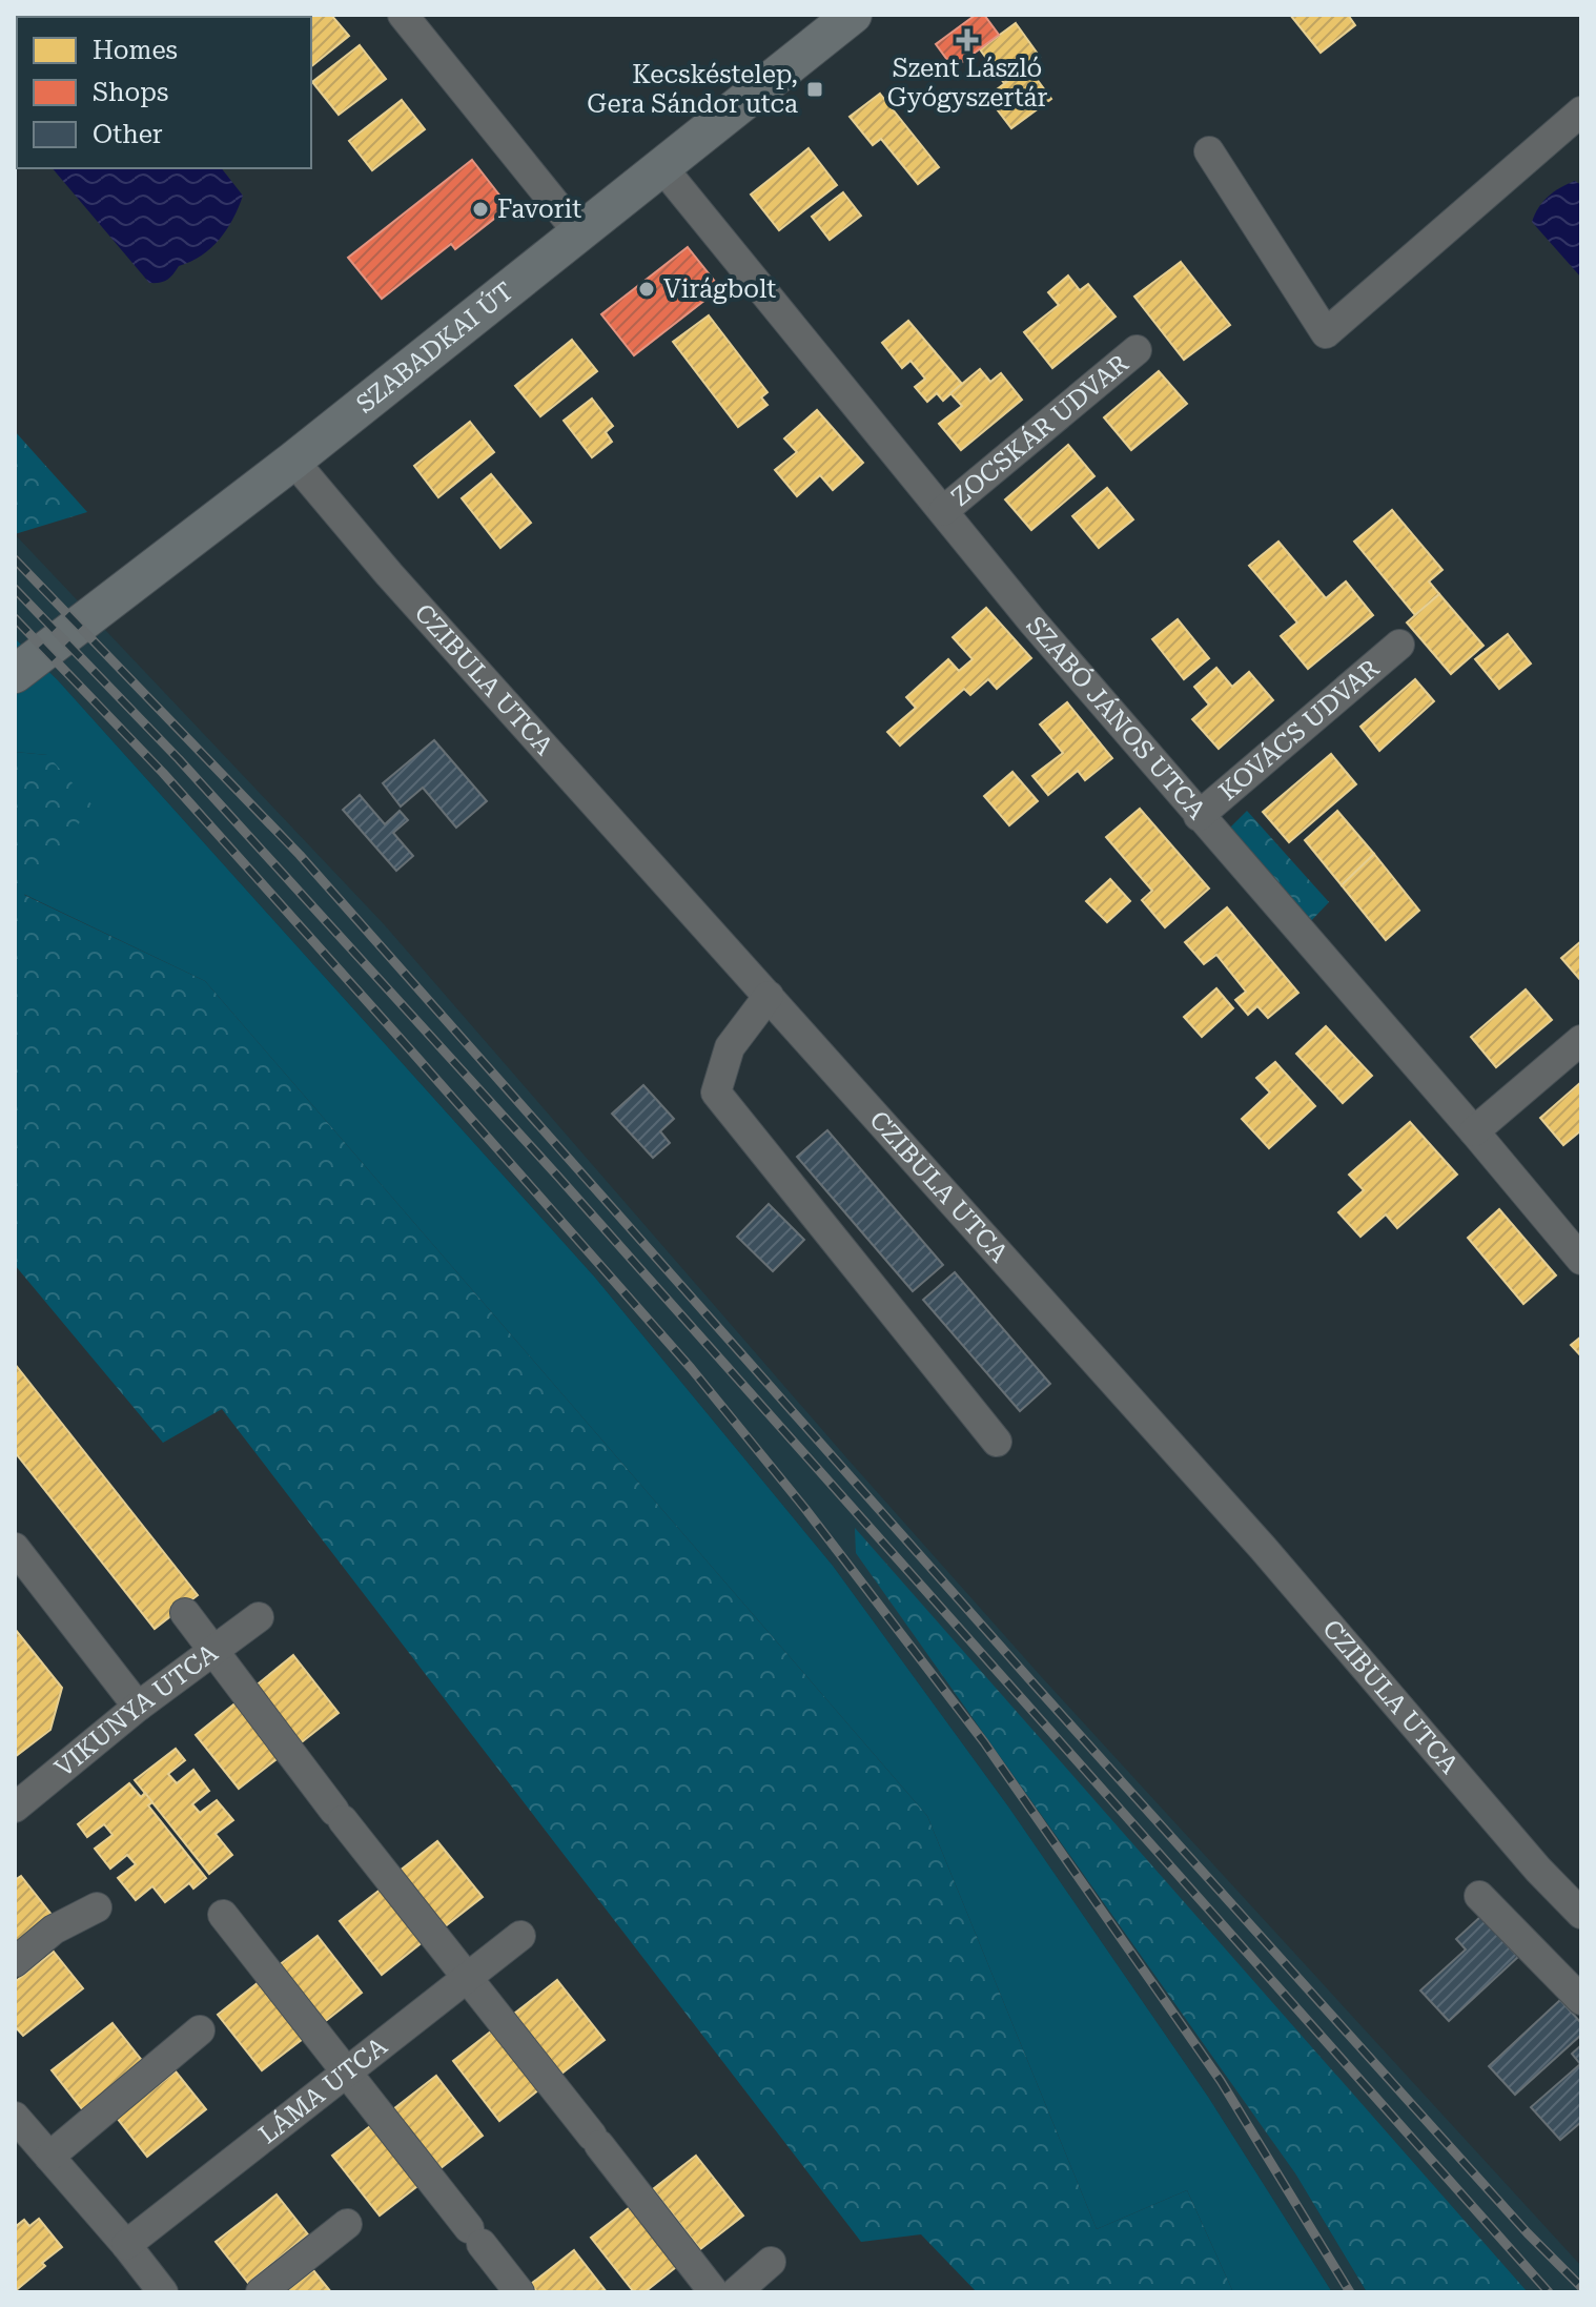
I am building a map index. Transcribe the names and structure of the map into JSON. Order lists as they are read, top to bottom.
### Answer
{
  "streets": {
    "main road": ["SZABADKAI ÚT"],
    "street": [
      "ZOCSKÁR UDVAR",
      "CZIBULA UTCA",
      "SZABÓ JÁNOS UTCA",
      "KOVÁCS UDVAR",
      "VIKUNYA UTCA",
      "LÁMA UTCA"
    ]
  },
  "crossings": [
    ["SZABADKAI ÚT", "CZIBULA UTCA"],
    ["SZABADKAI ÚT", "SZABÓ JÁNOS UTCA"],
    ["ZOCSKÁR UDVAR", "SZABÓ JÁNOS UTCA"],
    ["SZABÓ JÁNOS UTCA", "KOVÁCS UDVAR"]
  ],
  "places": {
    "health": ["Szent László Gyógyszertár"],
    "transit": ["Kecskéstelep, Gera Sándor utca"],
    "other": ["Favorit", "Virágbolt"]
  },
  "legend": ["Homes", "Shops", "Other"]
}
